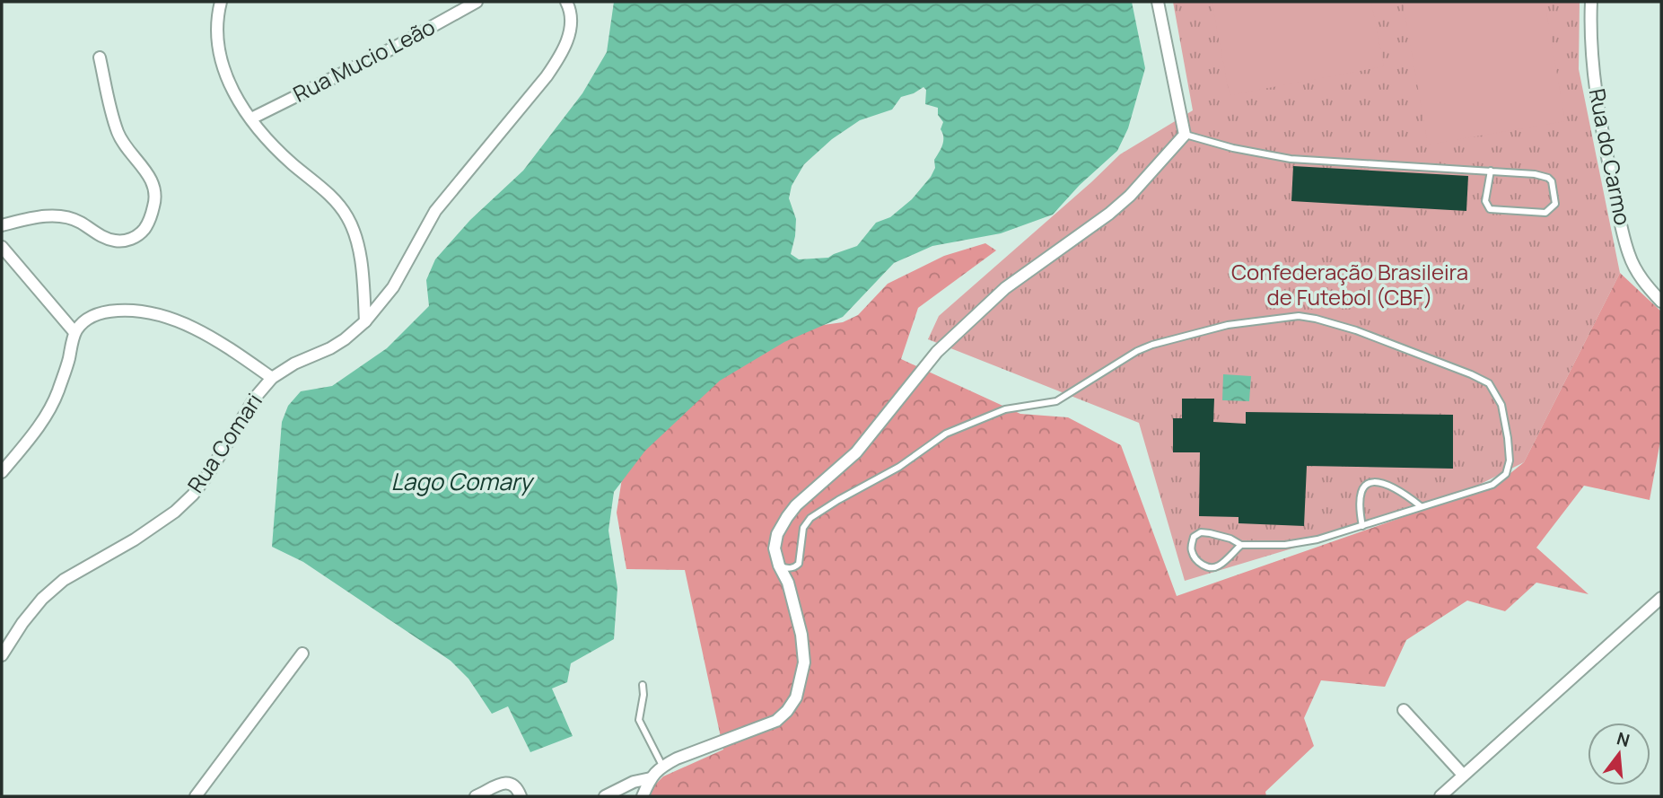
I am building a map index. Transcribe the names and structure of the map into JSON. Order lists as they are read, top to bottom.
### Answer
{
  "streets": {
    "street": ["Rua Mucio Leão", "Rua do Carmo", "Rua Comari"]
  },
  "water": ["Lago Comary"],
  "parks": ["Confederação Brasileira de Futebol (CBF)"],
  "north": "top"
}
